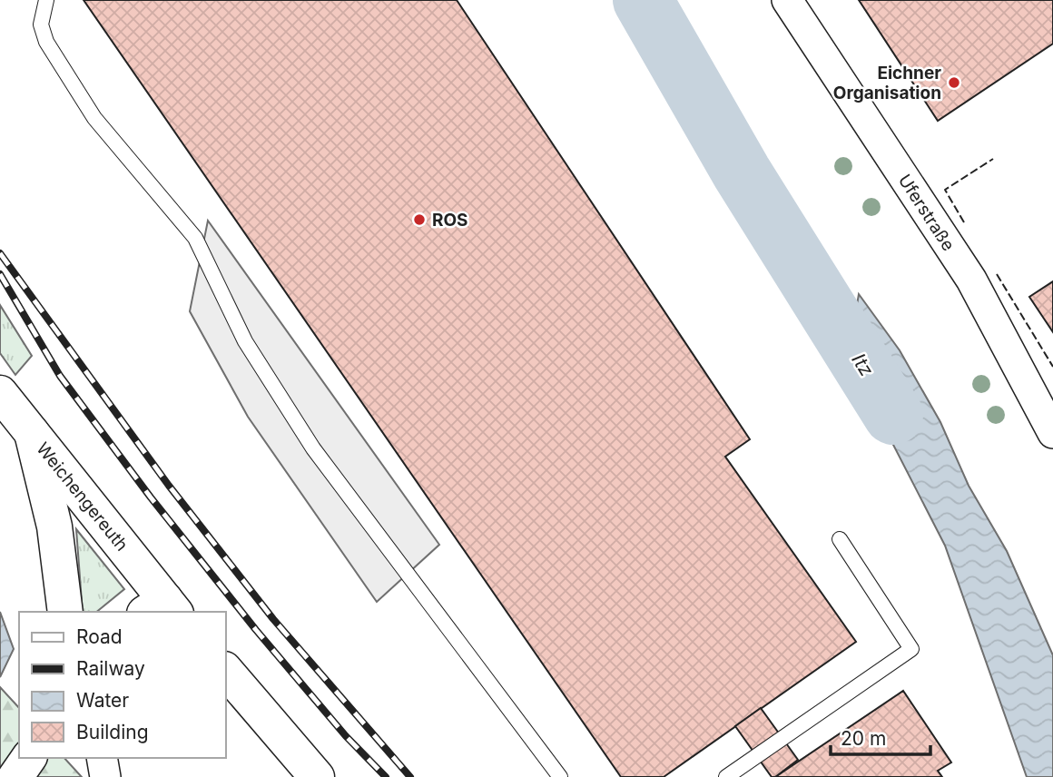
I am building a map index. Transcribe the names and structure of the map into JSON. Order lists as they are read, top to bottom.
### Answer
{
  "streets": {
    "main road": ["Weichengereuth"],
    "street": ["Uferstraße"]
  },
  "water": ["Itz"],
  "places": ["Eichner Organisation", "ROS"],
  "legend": [
    "Road",
    "Railway",
    "Water",
    "Building"
  ],
  "scale_bar": "20 m"
}
